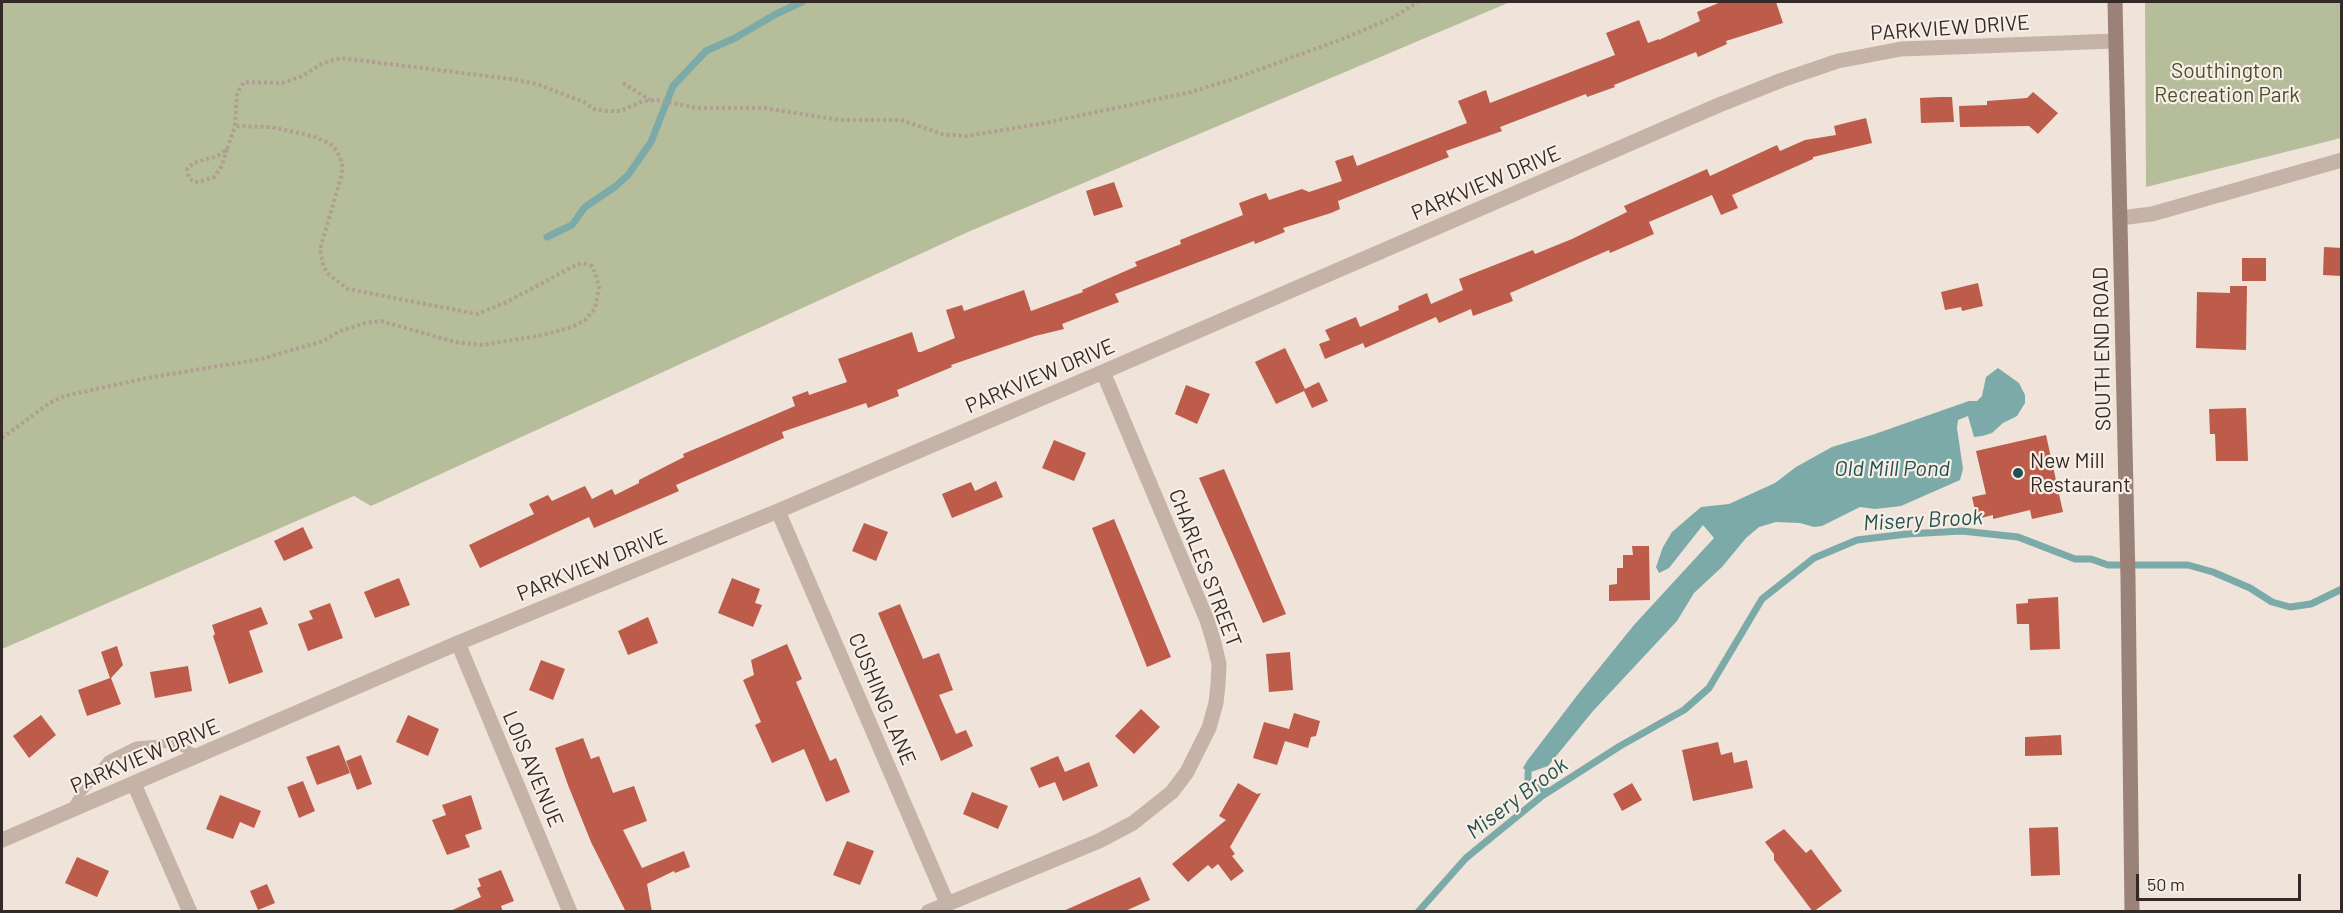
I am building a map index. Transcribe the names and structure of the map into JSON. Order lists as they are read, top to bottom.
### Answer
{
  "streets": {
    "street": [
      "PARKVIEW DRIVE",
      "SOUTH END ROAD",
      "CHARLES STREET",
      "CUSHING LANE",
      "LOIS AVENUE"
    ]
  },
  "crossings": [
    ["PARKVIEW DRIVE", "SOUTH END ROAD"],
    ["PARKVIEW DRIVE", "CHARLES STREET"],
    ["PARKVIEW DRIVE", "CUSHING LANE"],
    ["PARKVIEW DRIVE", "LOIS AVENUE"],
    ["CHARLES STREET", "CUSHING LANE"]
  ],
  "water": ["Old Mill Pond", "Misery Brook"],
  "parks": ["Southington Recreation Park"],
  "places": ["New Mill Restaurant"],
  "scale_bar": "50 m"
}
